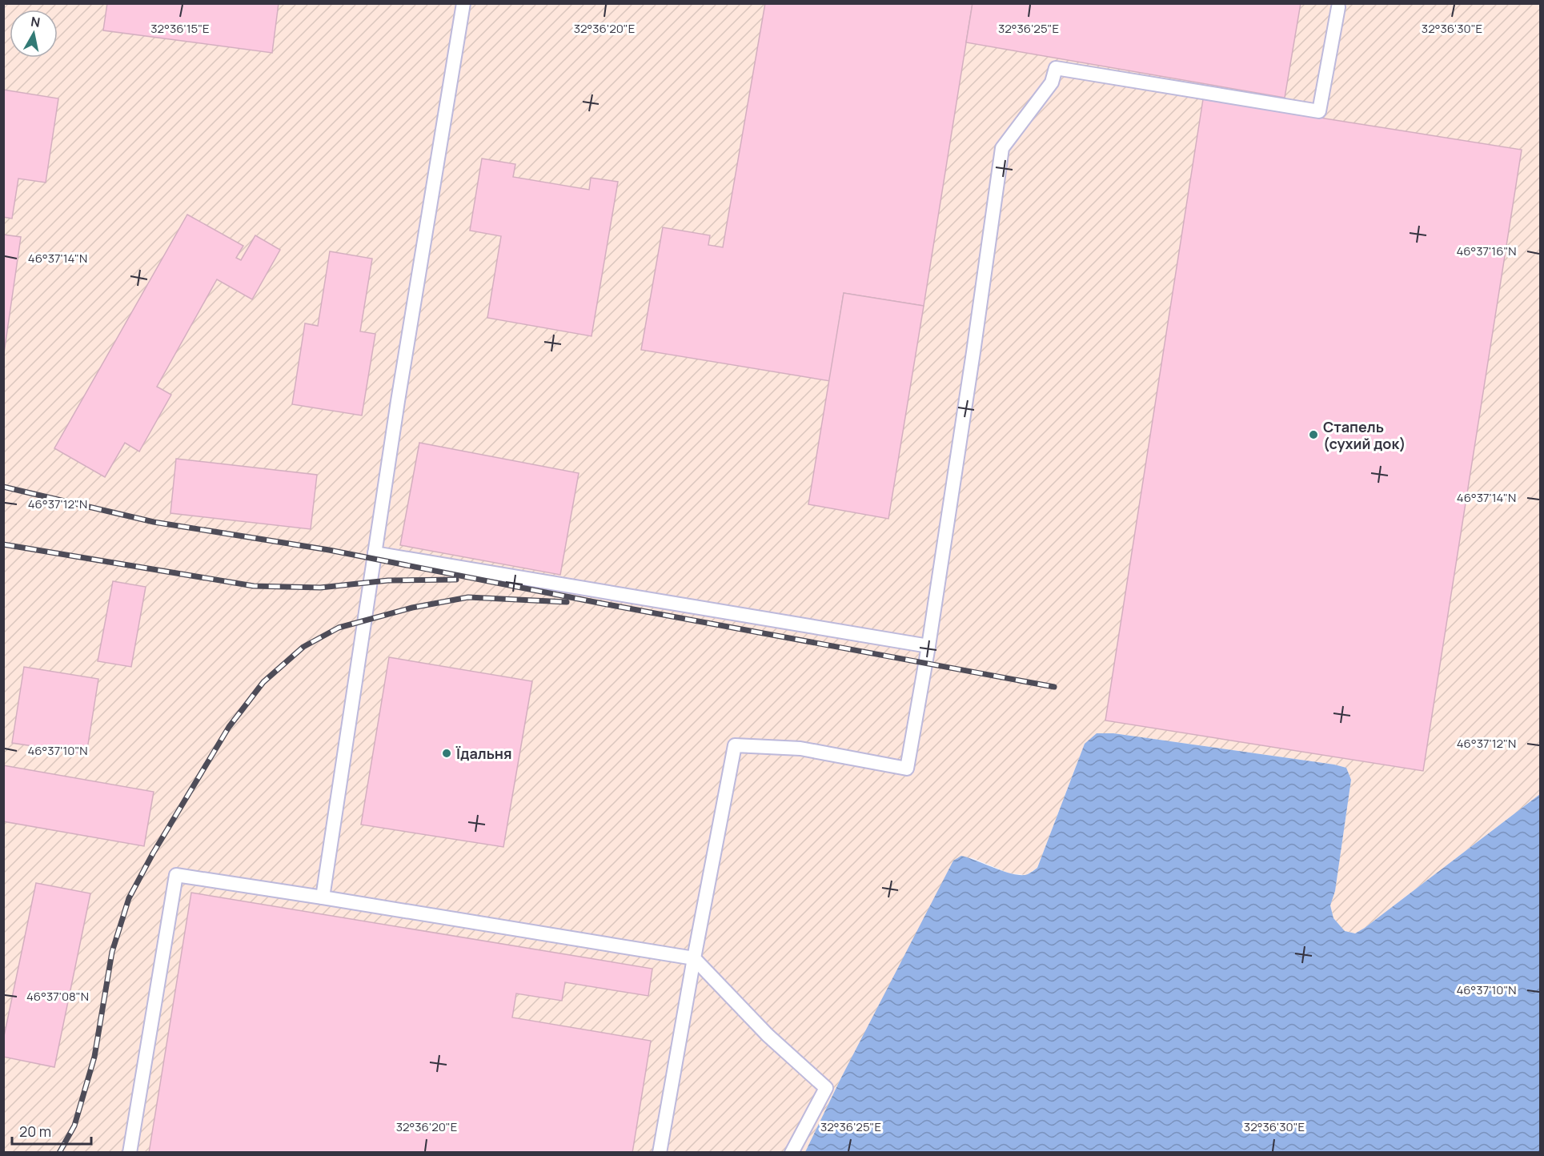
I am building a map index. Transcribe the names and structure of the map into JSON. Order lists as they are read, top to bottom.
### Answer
{
  "places": ["Стапель (сухий док)", "Їдальня"],
  "scale_bar": "20 m",
  "north": "top",
  "coordinates": [
    "32°36'15\"E",
    "32°36'20\"E",
    "32°36'25\"E",
    "32°36'30\"E",
    "46°37'16\"N",
    "46°37'14\"N",
    "46°37'12\"N",
    "46°37'10\"N",
    "46°37'08\"N"
  ]
}
